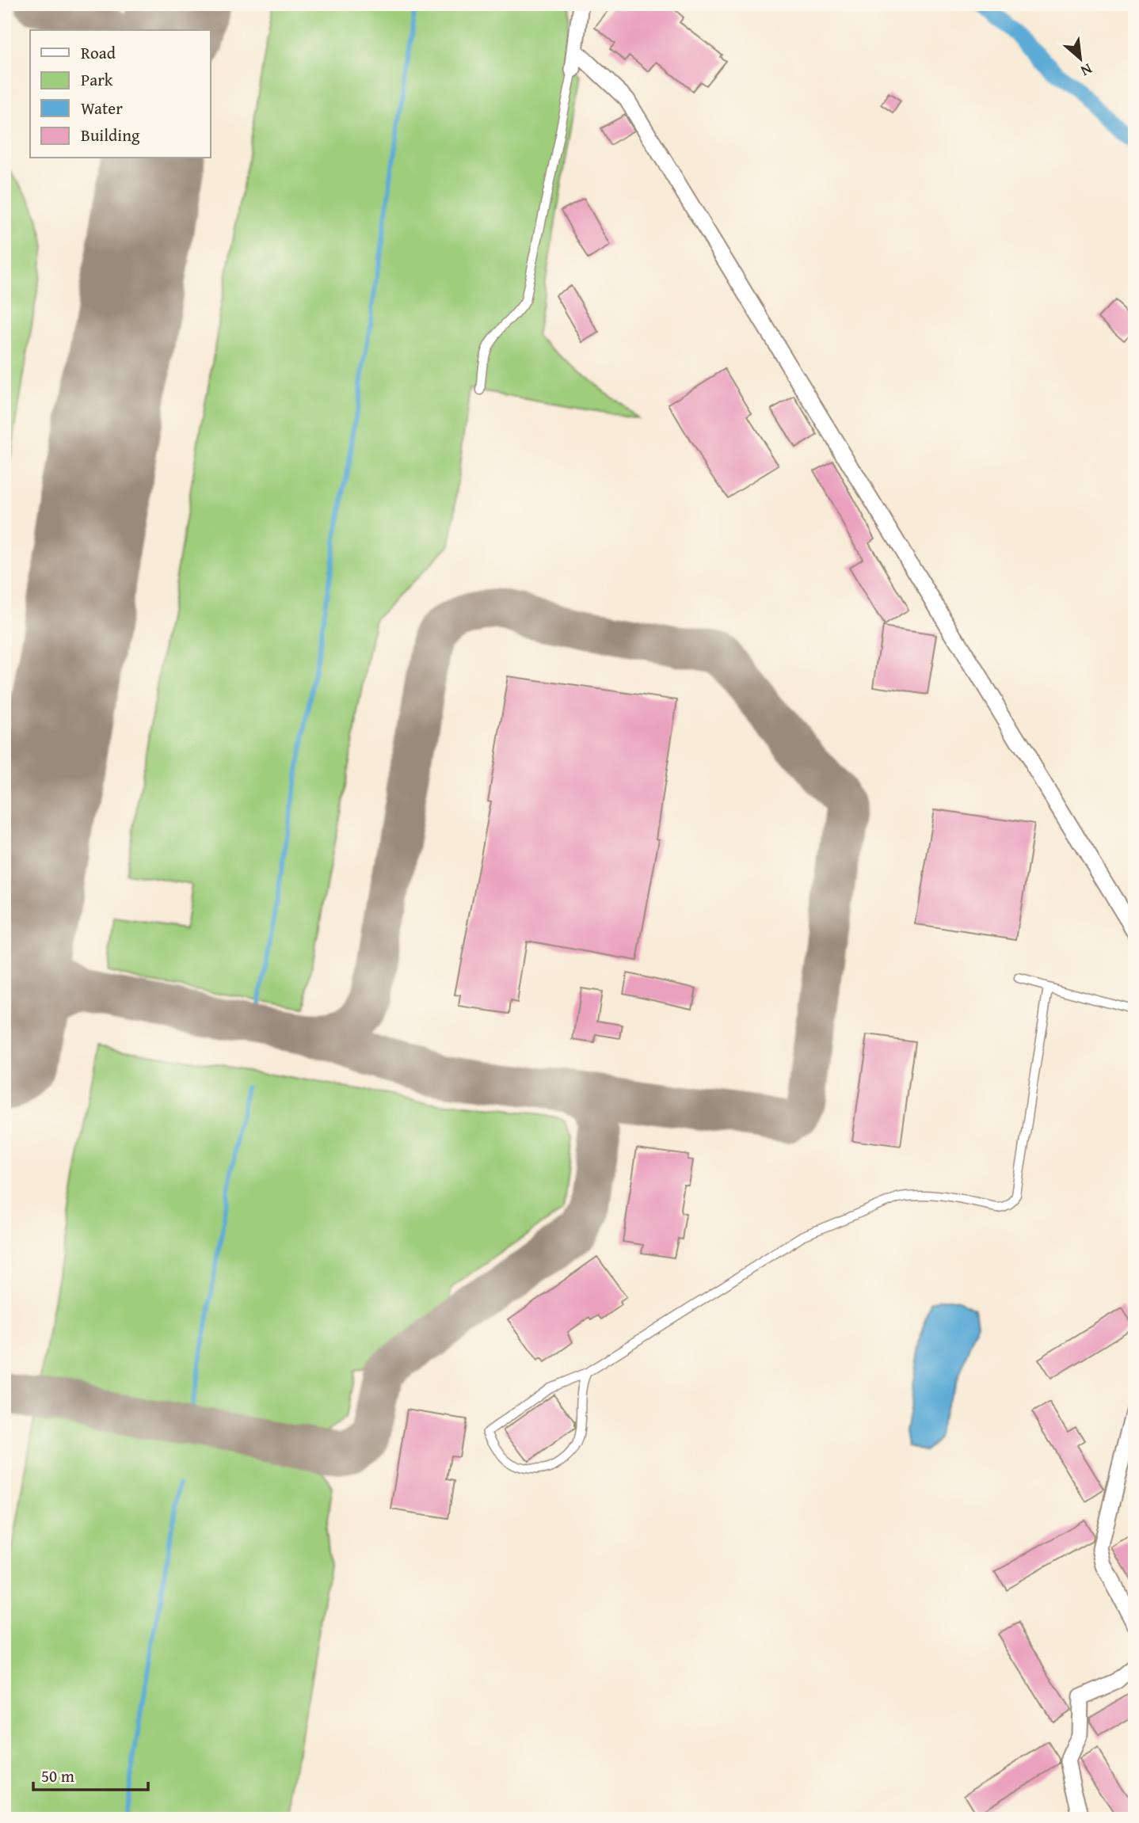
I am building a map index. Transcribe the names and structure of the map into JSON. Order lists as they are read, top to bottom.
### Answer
{
  "legend": [
    "Road",
    "Park",
    "Water",
    "Building"
  ],
  "scale_bar": "50 m",
  "north": "bottom right"
}
